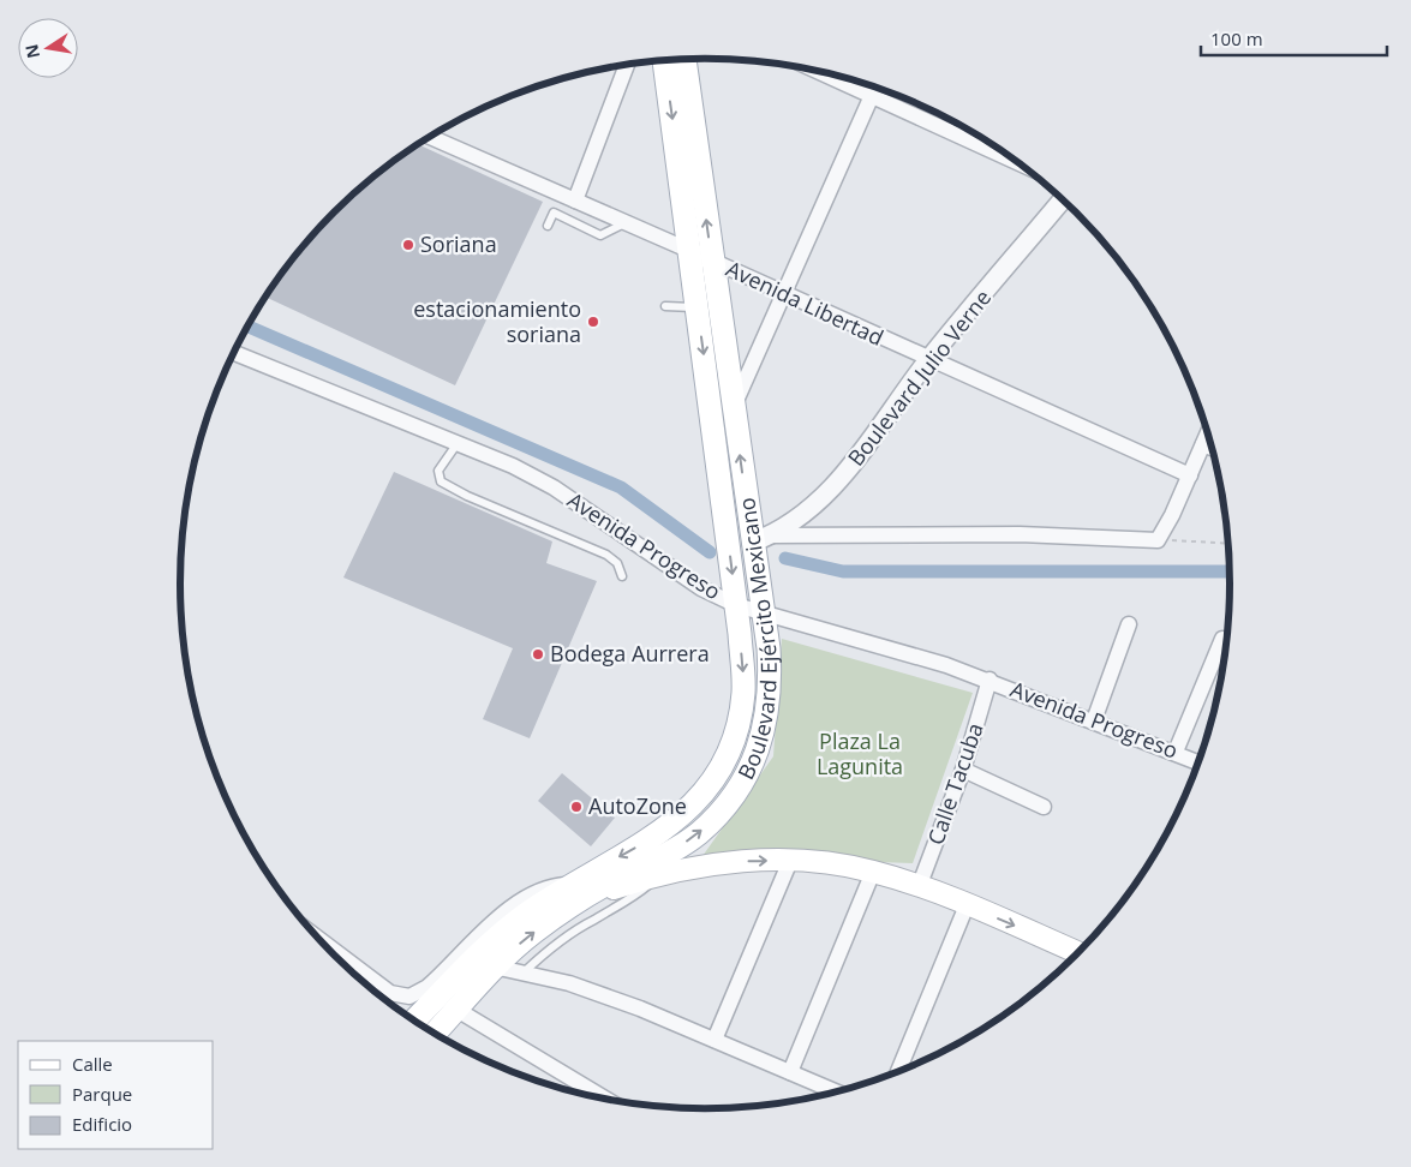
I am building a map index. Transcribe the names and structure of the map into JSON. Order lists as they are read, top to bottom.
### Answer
{
  "streets": {
    "main road": ["Boulevard Ejército Mexicano"],
    "street": [
      "Avenida Libertad",
      "Boulevard Julio Verne",
      "Avenida Progreso",
      "Calle Tacuba"
    ]
  },
  "crossings": [
    ["Avenida Libertad", "Boulevard Julio Verne"],
    ["Avenida Libertad", "Boulevard Ejército Mexicano"],
    ["Boulevard Julio Verne", "Boulevard Ejército Mexicano"],
    ["Avenida Progreso", "Boulevard Ejército Mexicano"],
    ["Avenida Progreso", "Calle Tacuba"]
  ],
  "parks": ["Plaza La Lagunita"],
  "places": [
    "Soriana",
    "estacionamiento soriana",
    "Bodega Aurrera",
    "AutoZone"
  ],
  "legend": ["Calle", "Parque", "Edificio"],
  "scale_bar": "100 m",
  "north": "left"
}
